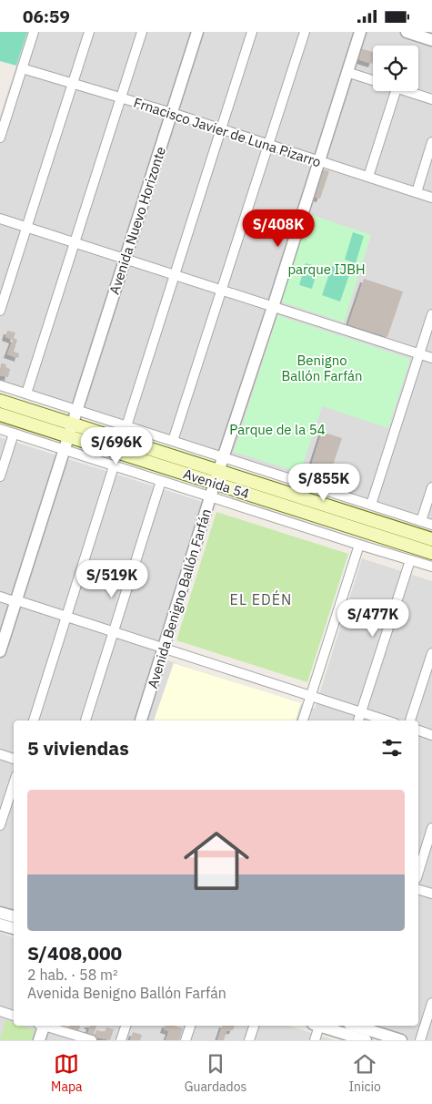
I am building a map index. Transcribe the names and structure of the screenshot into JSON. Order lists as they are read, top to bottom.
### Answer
{
  "streets": {
    "main road": ["Avenida 54"],
    "street": ["Frnacisco Javier de Luna Pizarro", "Avenida Nuevo Horizonte", "Avenida Benigno Ballón Farfán"]
  },
  "crossings": [
    ["Frnacisco Javier de Luna Pizarro", "Avenida Nuevo Horizonte"],
    ["Frnacisco Javier de Luna Pizarro", "Avenida Benigno Ballón Farfán"],
    ["Avenida Nuevo Horizonte", "Avenida 54"],
    ["Avenida 54", "Avenida Benigno Ballón Farfán"]
  ],
  "districts": ["EL EDÉN"],
  "parks": ["parque IJBH", "Benigno Ballón Farfán", "Parque de la 54"],
  "page": {
    "status": "06:59",
    "price": [
      "S/408K",
      "S/696K",
      "S/855K",
      "S/519K",
      "S/477K"
    ],
    "heading": "5 viviendas",
    "list": [
      {
        "name": "S/408,000",
        "note": "2 hab. · 58 m² · Avenida Benigno Ballón Farfán"
      }
    ],
    "tabs": ["Mapa", "Guardados", "Inicio"]
  }
}
